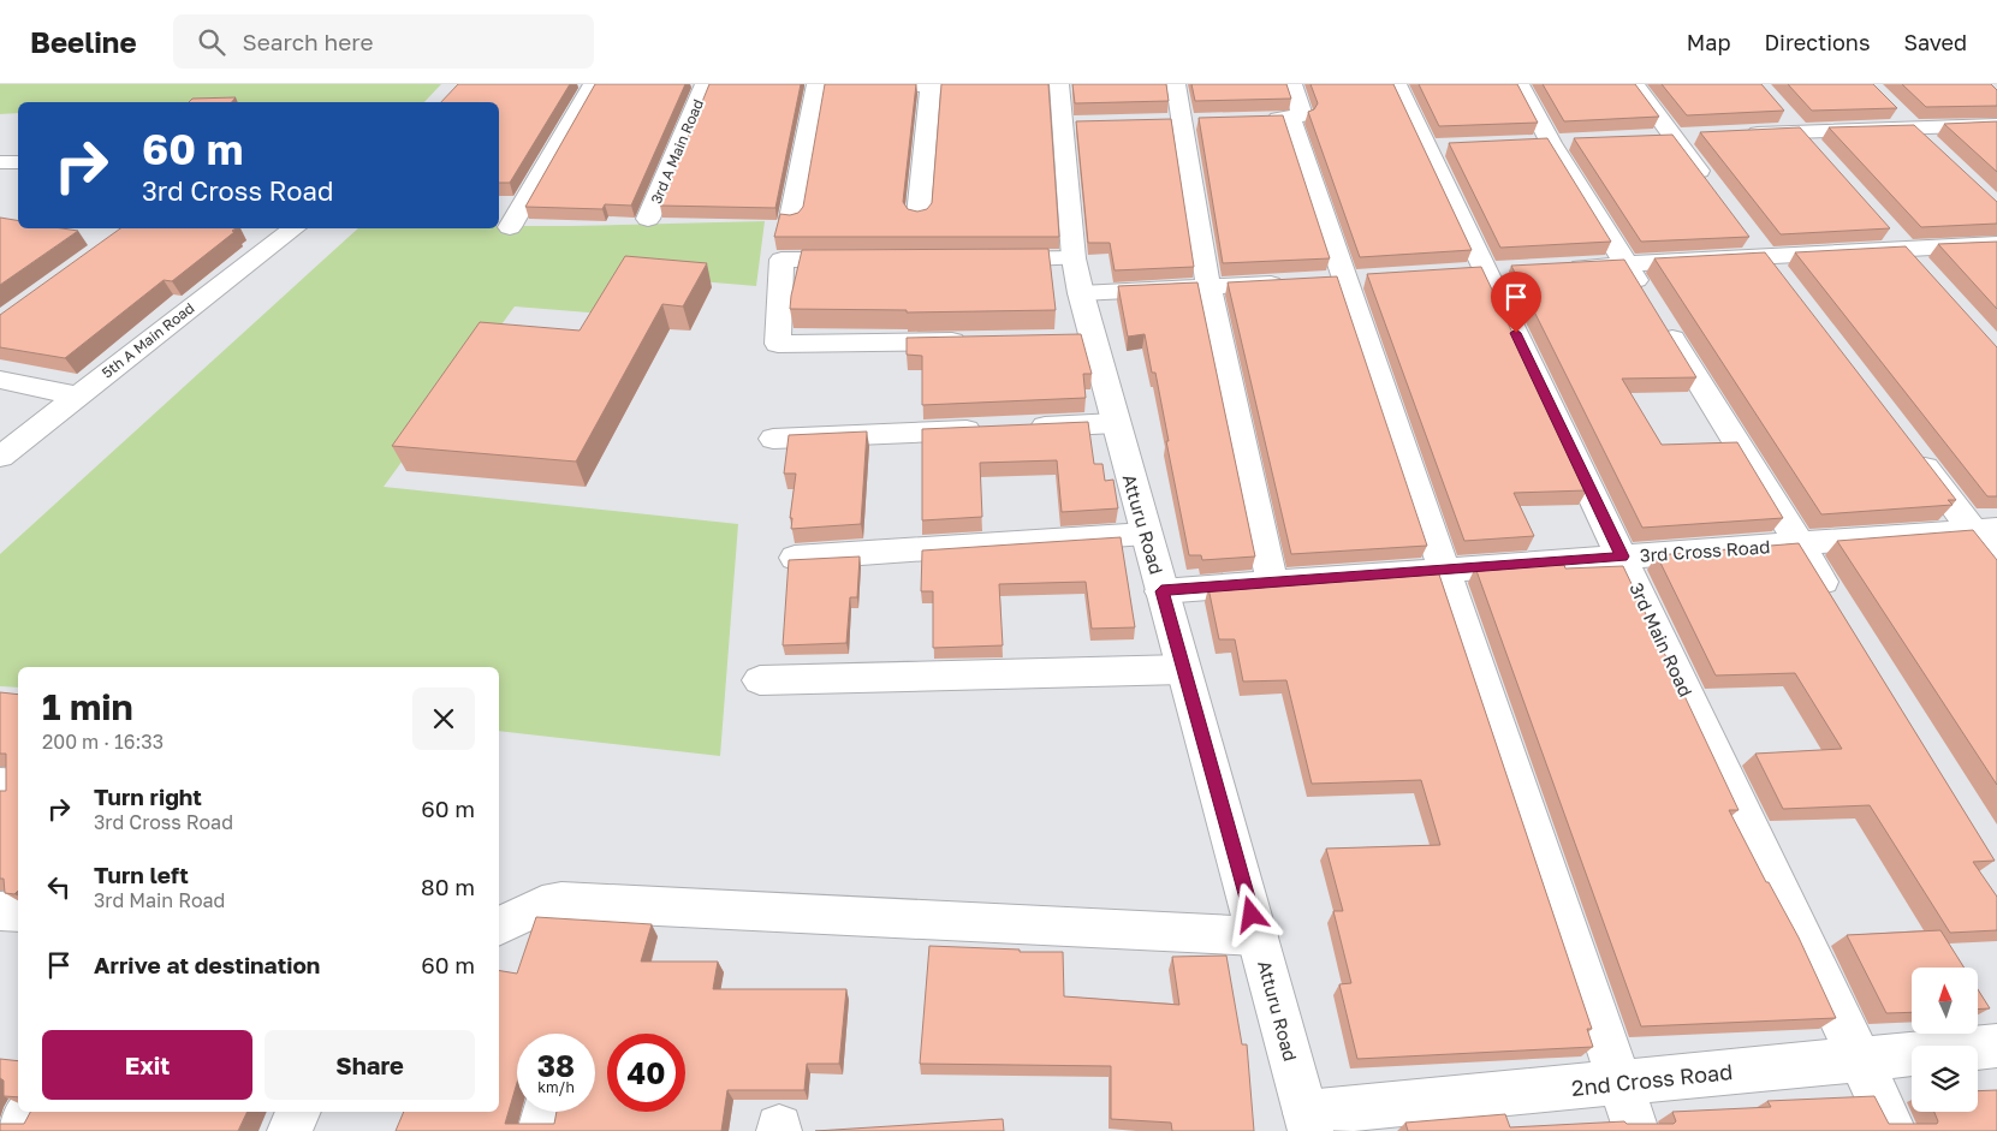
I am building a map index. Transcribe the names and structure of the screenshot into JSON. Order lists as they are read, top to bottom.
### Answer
{
  "streets": {
    "street": [
      "3rd A Main Road",
      "5th A Main Road",
      "Atturu Road",
      "3rd Cross Road",
      "3rd Main Road",
      "2nd Cross Road"
    ]
  },
  "crossings": [
    ["Atturu Road", "3rd Cross Road"],
    ["Atturu Road", "2nd Cross Road"],
    ["3rd Cross Road", "3rd Main Road"],
    ["3rd Main Road", "2nd Cross Road"]
  ],
  "north": "top",
  "page": {
    "header": "Beeline",
    "search": "Search here",
    "nav": ["Map", "Directions", "Saved"],
    "turn": ["60 m", "3rd Cross Road"],
    "heading": ["1 min", "200 m · 16:33"],
    "list": [
      {
        "name": "Turn right",
        "note": "3rd Cross Road",
        "value": "60 m"
      },
      {
        "name": "Turn left",
        "note": "3rd Main Road",
        "value": "80 m"
      },
      {
        "name": "Arrive at destination",
        "value": "60 m"
      }
    ],
    "buttons": ["Exit", "Share"],
    "speed": "38 km/h",
    "limit": "40"
  }
}
